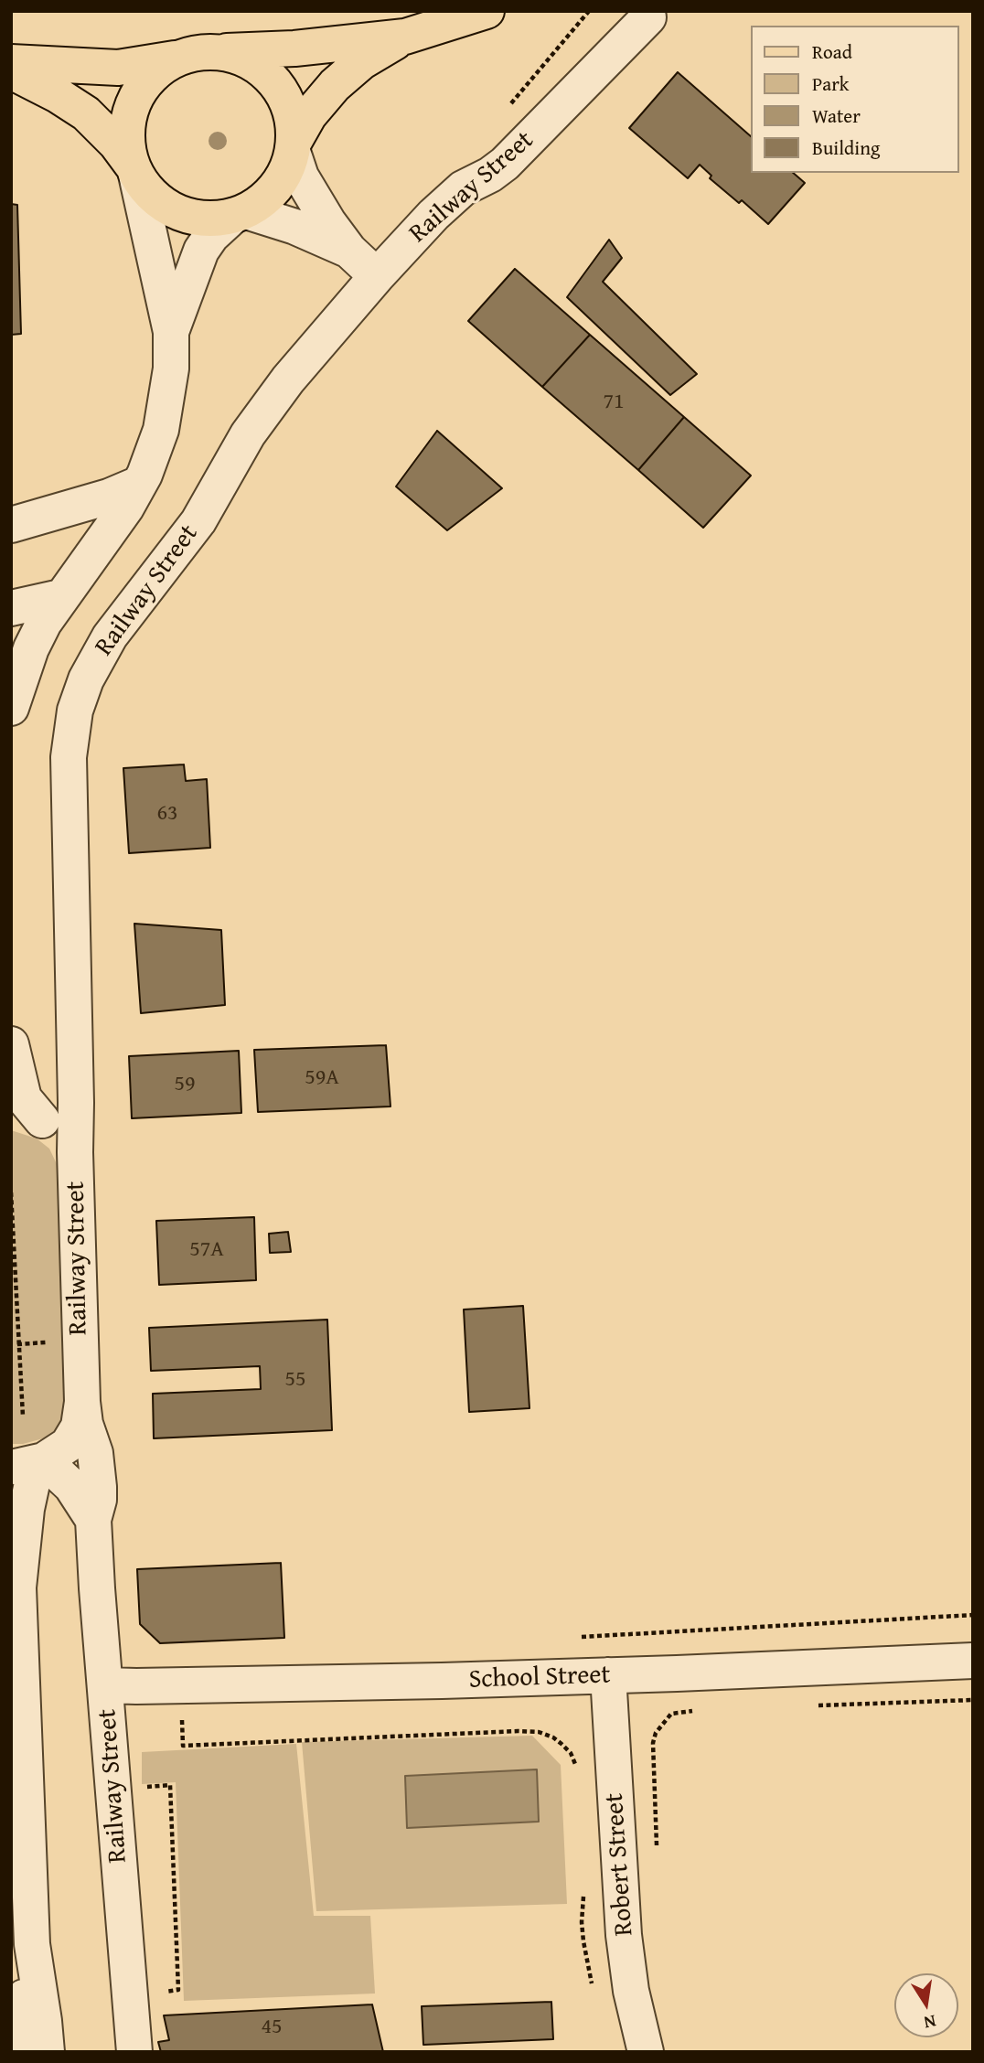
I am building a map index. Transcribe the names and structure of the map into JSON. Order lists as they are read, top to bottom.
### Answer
{
  "streets": {
    "street": ["Railway Street", "School Street", "Robert Street"]
  },
  "crossings": [
    ["Railway Street", "School Street"],
    ["School Street", "Robert Street"]
  ],
  "house_numbers": [
    "71",
    "63",
    "59A",
    "59",
    "57A",
    "55",
    "45"
  ],
  "legend": [
    "Road",
    "Park",
    "Water",
    "Building"
  ],
  "north": "bottom"
}
